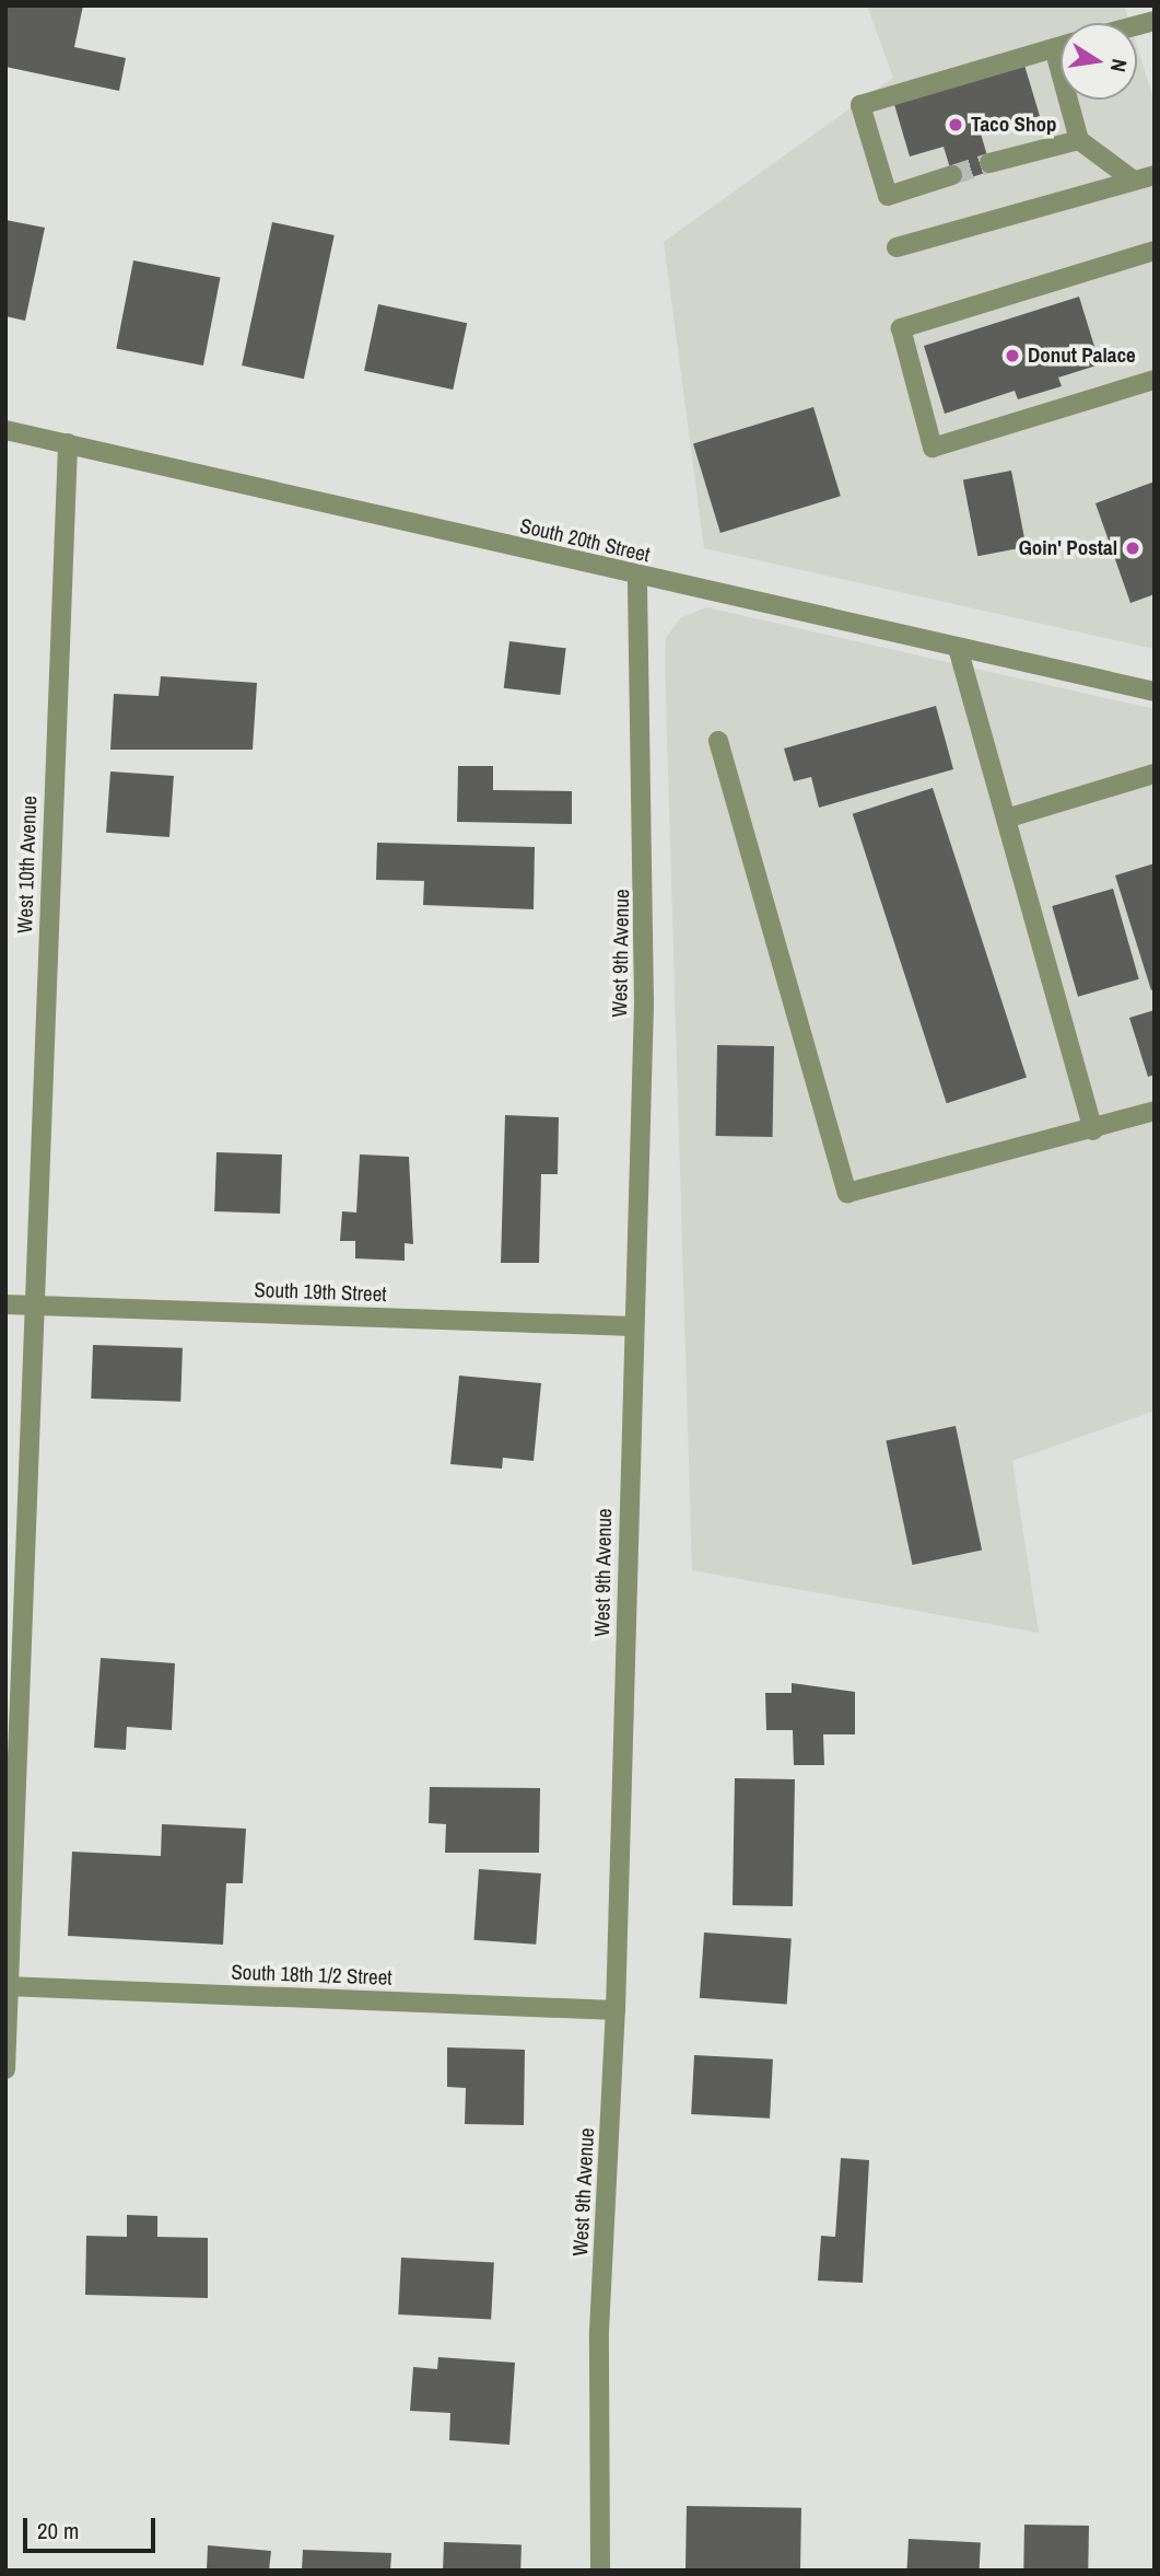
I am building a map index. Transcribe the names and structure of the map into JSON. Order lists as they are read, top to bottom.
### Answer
{
  "streets": {
    "street": [
      "South 20th Street",
      "West 10th Avenue",
      "West 9th Avenue",
      "South 19th Street",
      "South 18th 1/2 Street"
    ]
  },
  "crossings": [
    ["South 20th Street", "West 10th Avenue"],
    ["South 20th Street", "West 9th Avenue"],
    ["West 10th Avenue", "South 19th Street"],
    ["West 10th Avenue", "South 18th 1/2 Street"],
    ["West 9th Avenue", "South 19th Street"],
    ["West 9th Avenue", "South 18th 1/2 Street"]
  ],
  "places": ["Taco Shop", "Donut Palace", "Goin' Postal"],
  "scale_bar": "20 m",
  "north": "right"
}
